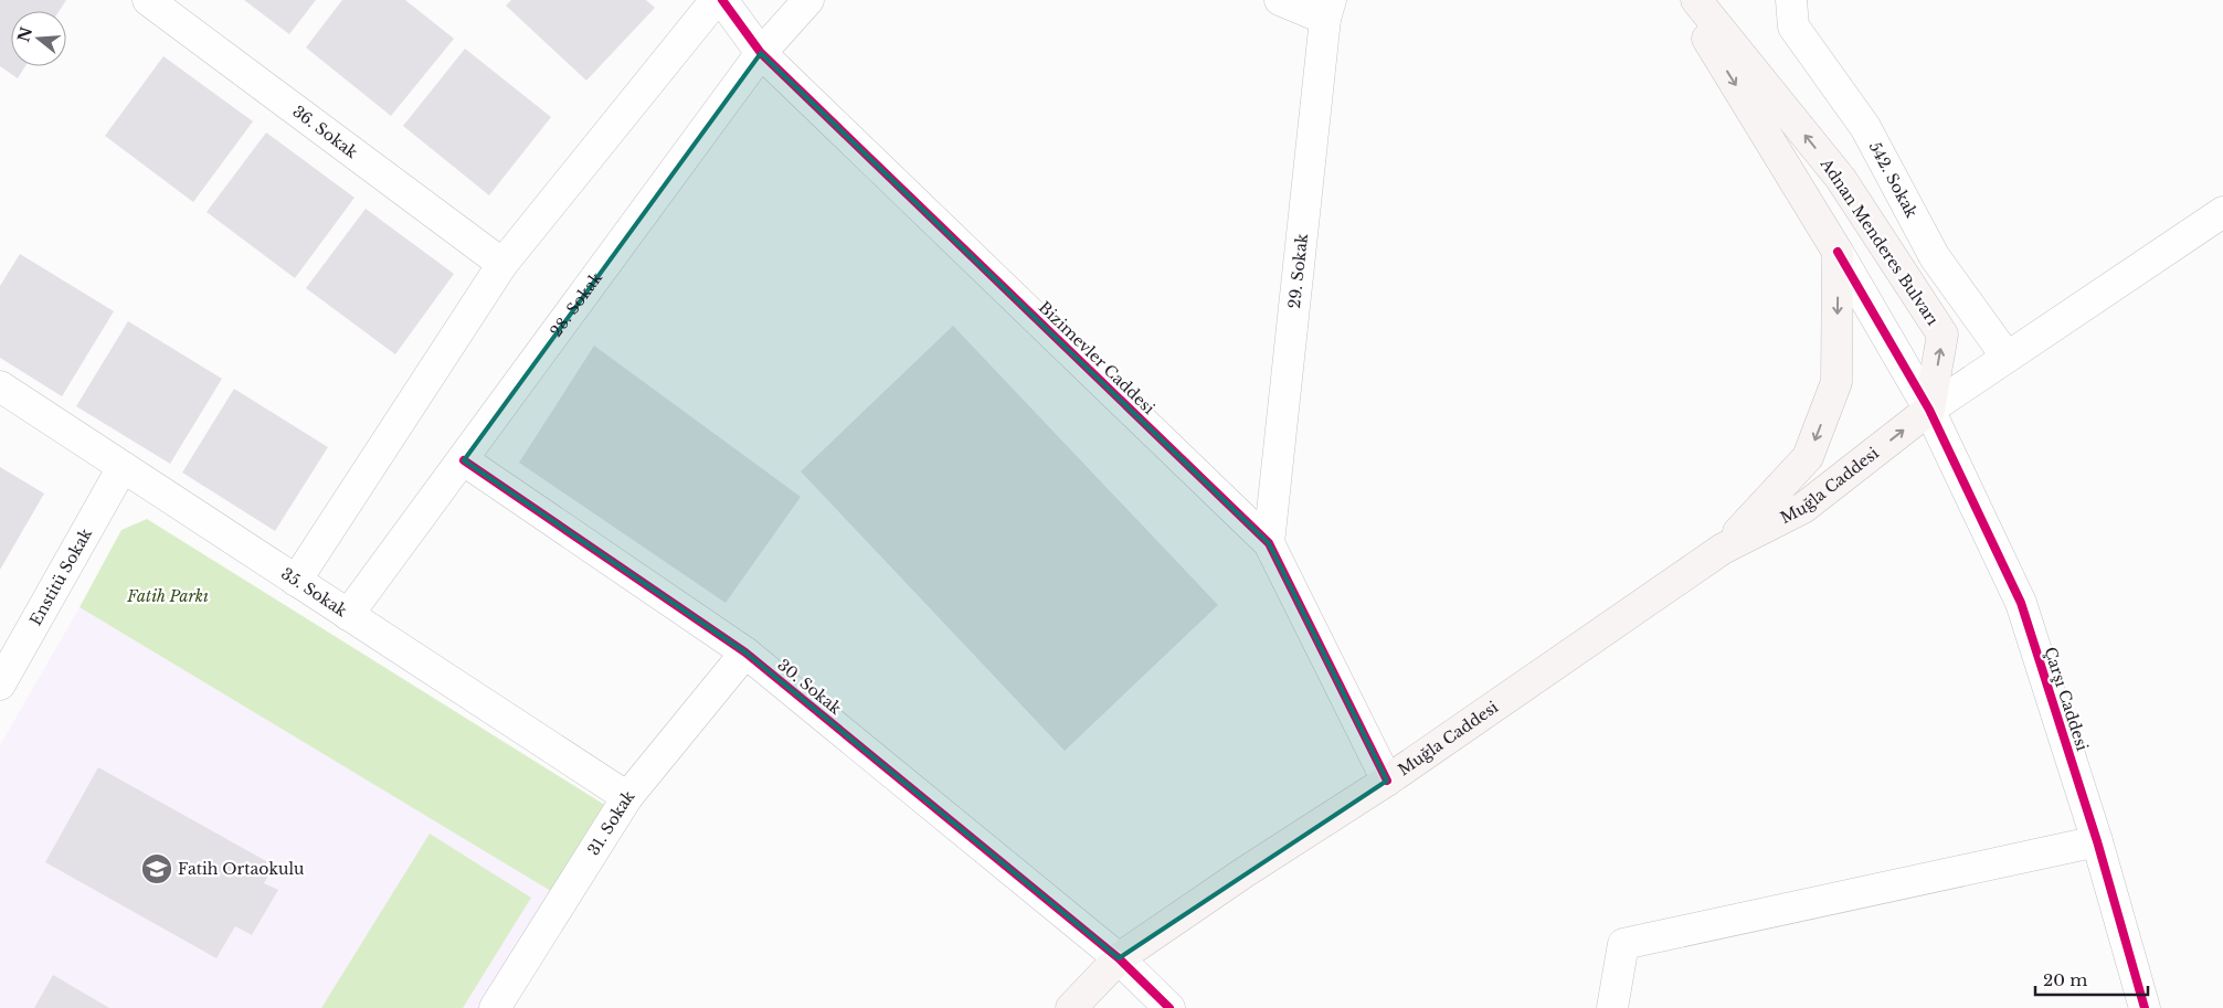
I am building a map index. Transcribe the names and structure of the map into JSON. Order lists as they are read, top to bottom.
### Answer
{
  "streets": {
    "main road": ["Adnan Menderes Bulvarı", "Muğla Caddesi"],
    "street": [
      "36. Sokak",
      "542. Sokak",
      "29. Sokak",
      "28. Sokak",
      "Bizimevler Caddesi",
      "Enstitü Sokak",
      "35. Sokak",
      "30. Sokak",
      "Çarşı Caddesi",
      "31. Sokak"
    ]
  },
  "crossings": [
    ["Adnan Menderes Bulvarı", "Muğla Caddesi"],
    ["Adnan Menderes Bulvarı", "Çarşı Caddesi"],
    ["29. Sokak", "Bizimevler Caddesi"],
    ["28. Sokak", "Bizimevler Caddesi"],
    ["28. Sokak", "35. Sokak"],
    ["28. Sokak", "30. Sokak"],
    ["Bizimevler Caddesi", "Muğla Caddesi"],
    ["Muğla Caddesi", "30. Sokak"],
    ["Muğla Caddesi", "Çarşı Caddesi"],
    ["Enstitü Sokak", "35. Sokak"],
    ["35. Sokak", "31. Sokak"],
    ["30. Sokak", "31. Sokak"]
  ],
  "parks": ["Fatih Parkı"],
  "places": {
    "school or university": ["Fatih Ortaokulu"]
  },
  "scale_bar": "20 m",
  "north": "left"
}
